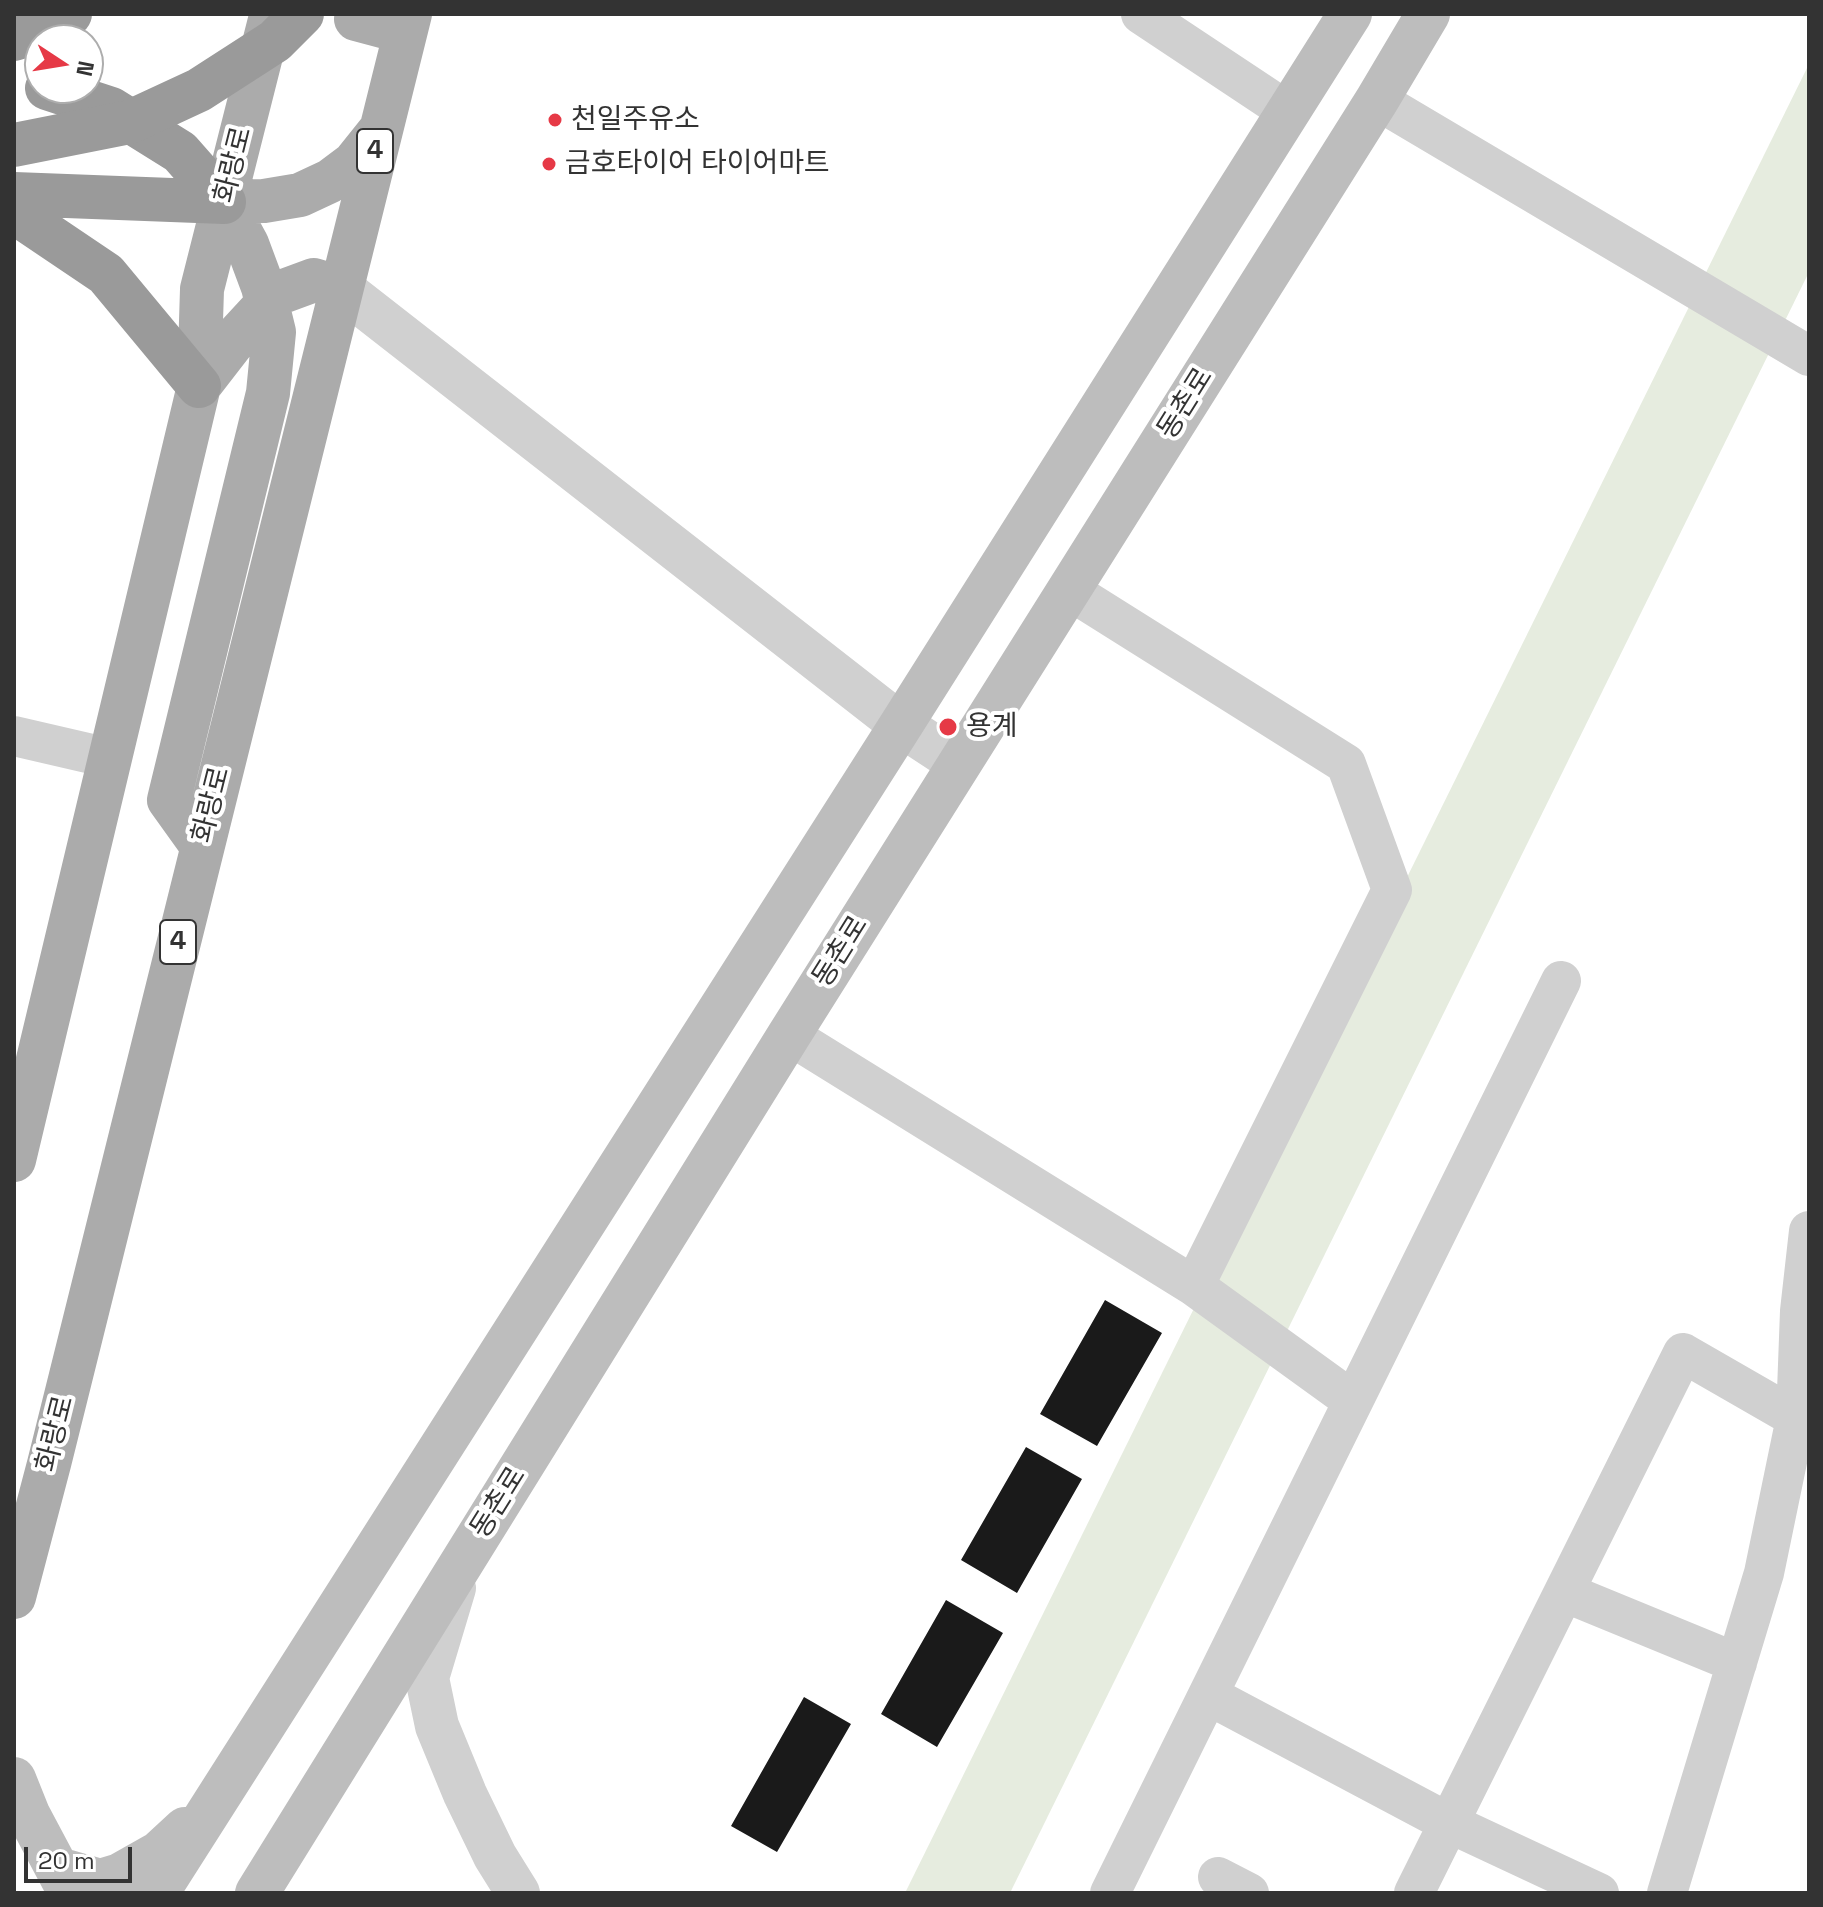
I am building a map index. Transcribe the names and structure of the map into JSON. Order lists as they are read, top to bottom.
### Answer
{
  "streets": {
    "main road": ["4", "화랑로", "동촌로"]
  },
  "places": ["천일주유소", "금호타이어 타이어마트", "용계"],
  "scale_bar": "20 m",
  "north": "right"
}
